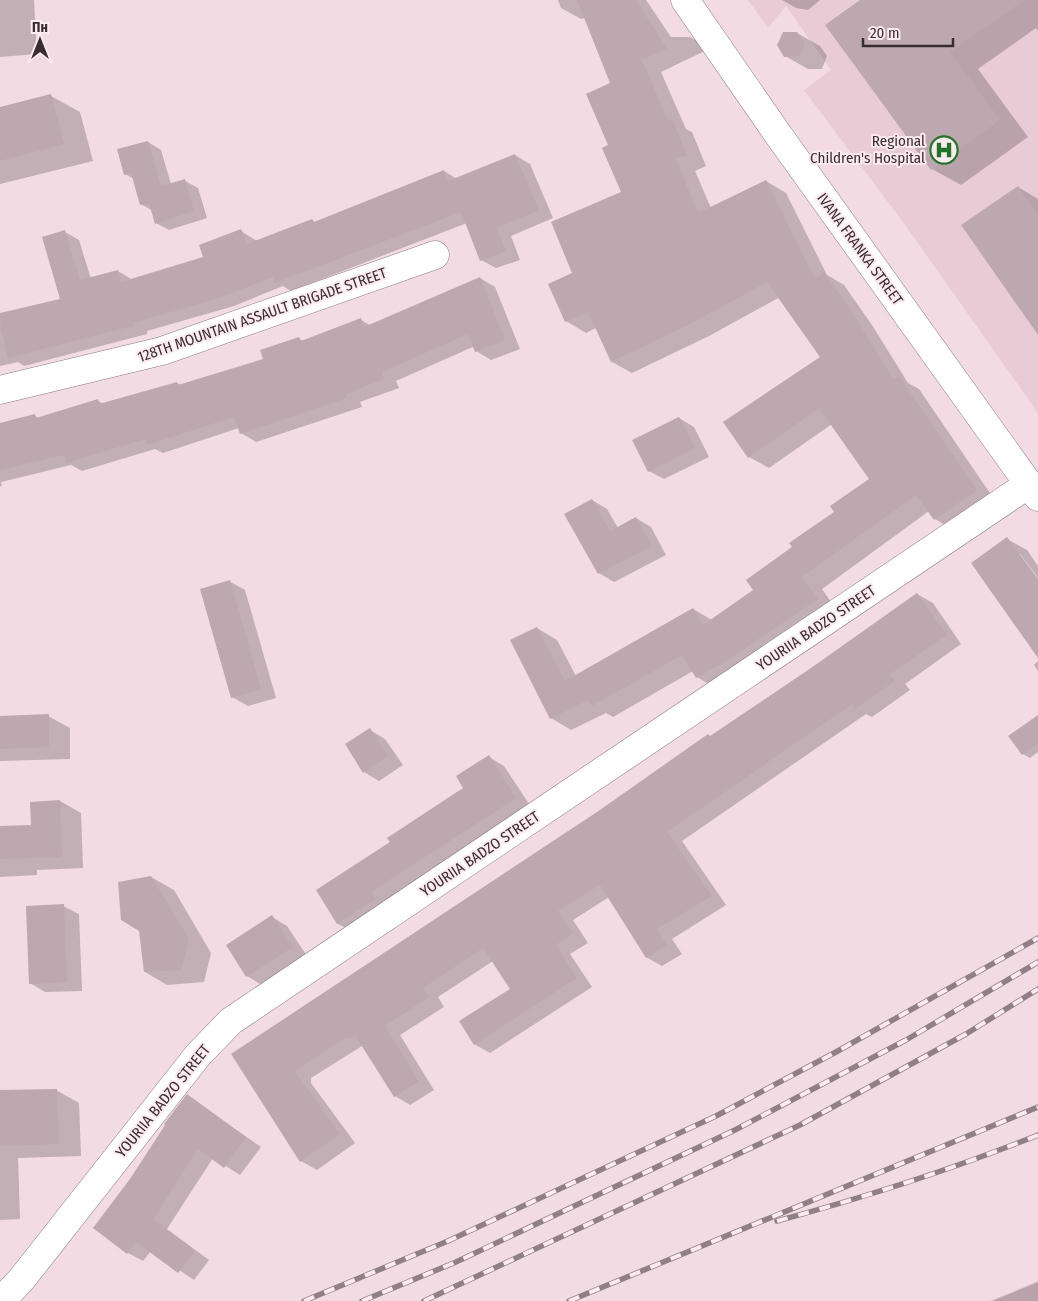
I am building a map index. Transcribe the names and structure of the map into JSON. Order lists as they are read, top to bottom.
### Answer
{
  "streets": {
    "street": ["IVANA FRANKA STREET", "128TH MOUNTAIN ASSAULT BRIGADE STREET", "YOURIIA BADZO STREET"]
  },
  "crossings": [
    ["IVANA FRANKA STREET", "YOURIIA BADZO STREET"]
  ],
  "places": {
    "hospital": ["Regional Children's Hospital"]
  },
  "scale_bar": "20 m",
  "north": "top"
}
